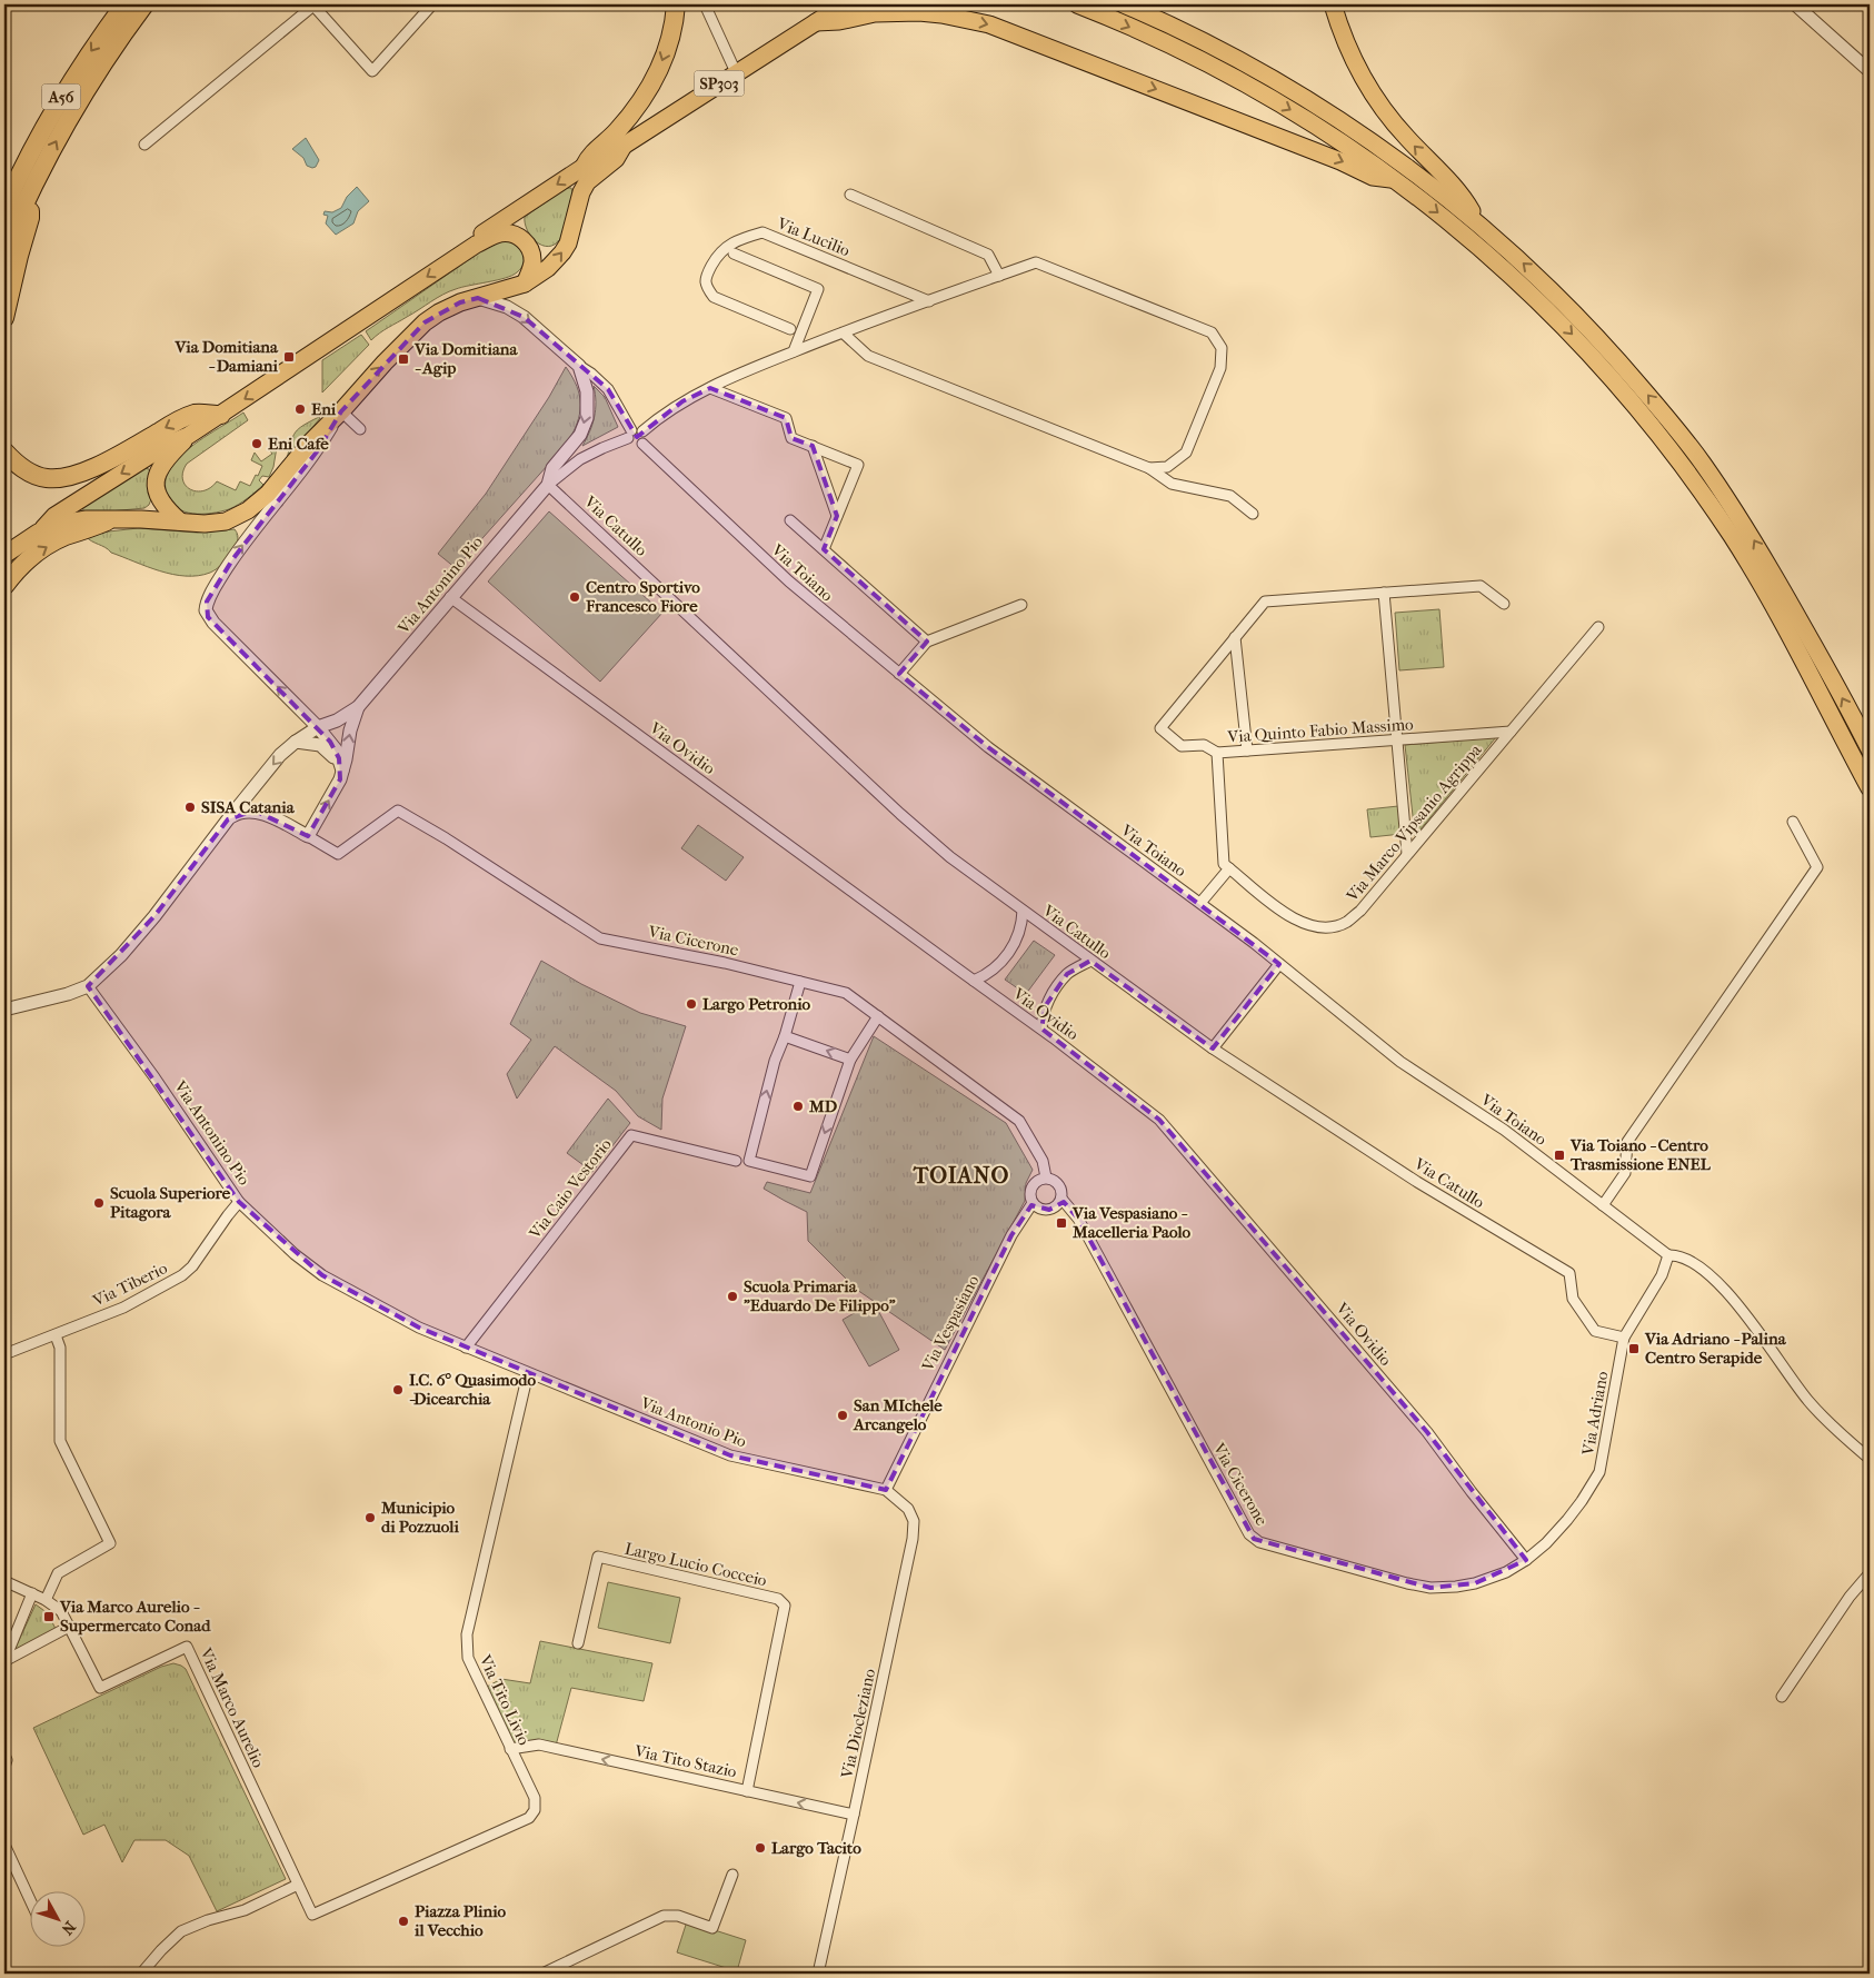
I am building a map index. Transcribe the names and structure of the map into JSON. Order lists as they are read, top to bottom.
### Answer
{
  "streets": {
    "highway": ["A56"],
    "main road": ["SP303"],
    "street": [
      "Via Lucilio",
      "Via Catullo",
      "Via Toiano",
      "Via Antonino Pio",
      "Via Quinto Fabio Massimo",
      "Via Ovidio",
      "Via Marco Vipsanio Agrippa",
      "Via Cicerone",
      "Via Caio Vestorio",
      "Via Tiberio",
      "Via Vespasiano",
      "Via Adriano",
      "Via Antonio Pio",
      "Largo Lucio Cocceio",
      "Via Tito Livio",
      "Via Marco Aurelio",
      "Via Diocleziano",
      "Via Tito Stazio"
    ]
  },
  "crossings": [
    ["Via Catullo", "Via Antonino Pio"],
    ["Via Catullo", "Via Adriano"],
    ["Via Toiano", "Via Antonino Pio"],
    ["Via Toiano", "Via Adriano"],
    ["Via Antonino Pio", "Via Ovidio"],
    ["Via Antonino Pio", "Via Cicerone"],
    ["Via Antonino Pio", "Via Caio Vestorio"],
    ["Via Antonino Pio", "Via Tiberio"],
    ["Via Antonino Pio", "Via Antonio Pio"],
    ["Via Antonino Pio", "Via Tito Livio"],
    ["Via Quinto Fabio Massimo", "Via Marco Vipsanio Agrippa"],
    ["Via Ovidio", "Via Cicerone"],
    ["Via Ovidio", "Via Adriano"],
    ["Via Cicerone", "Via Vespasiano"],
    ["Via Cicerone", "Via Adriano"],
    ["Via Vespasiano", "Via Antonio Pio"],
    ["Via Vespasiano", "Via Diocleziano"],
    ["Via Antonio Pio", "Via Tito Livio"],
    ["Via Antonio Pio", "Via Diocleziano"],
    ["Largo Lucio Cocceio", "Via Tito Stazio"],
    ["Via Tito Livio", "Via Marco Aurelio"],
    ["Via Tito Livio", "Via Tito Stazio"],
    ["Via Diocleziano", "Via Tito Stazio"]
  ],
  "one_way": ["Via Tito Stazio"],
  "districts": ["TOIANO"],
  "places": {
    "transit": [
      "Via Domitiana - Damiani",
      "Via Domitiana - Agip",
      "Via Toiano - Centro Trasmissione ENEL",
      "Via Vespasiano - Macelleria Paolo",
      "Via Adriano - Palina Centro Serapide",
      "Via Marco Aurelio - Supermercato Conad"
    ],
    "other": [
      "Eni",
      "Eni Cafe",
      "Centro Sportivo Francesco Fiore",
      "SISA Catania",
      "Largo Petronio",
      "MD",
      "Scuola Superiore Pitagora",
      "Scuola Primaria \"Eduardo De Filippo\"",
      "I.C. 6° Quasimodo -Dicearchia",
      "San MIchele Arcangelo",
      "Municipio di Pozzuoli",
      "Largo Tacito",
      "Piazza Plinio il Vecchio"
    ]
  },
  "north": "bottom right"
}
